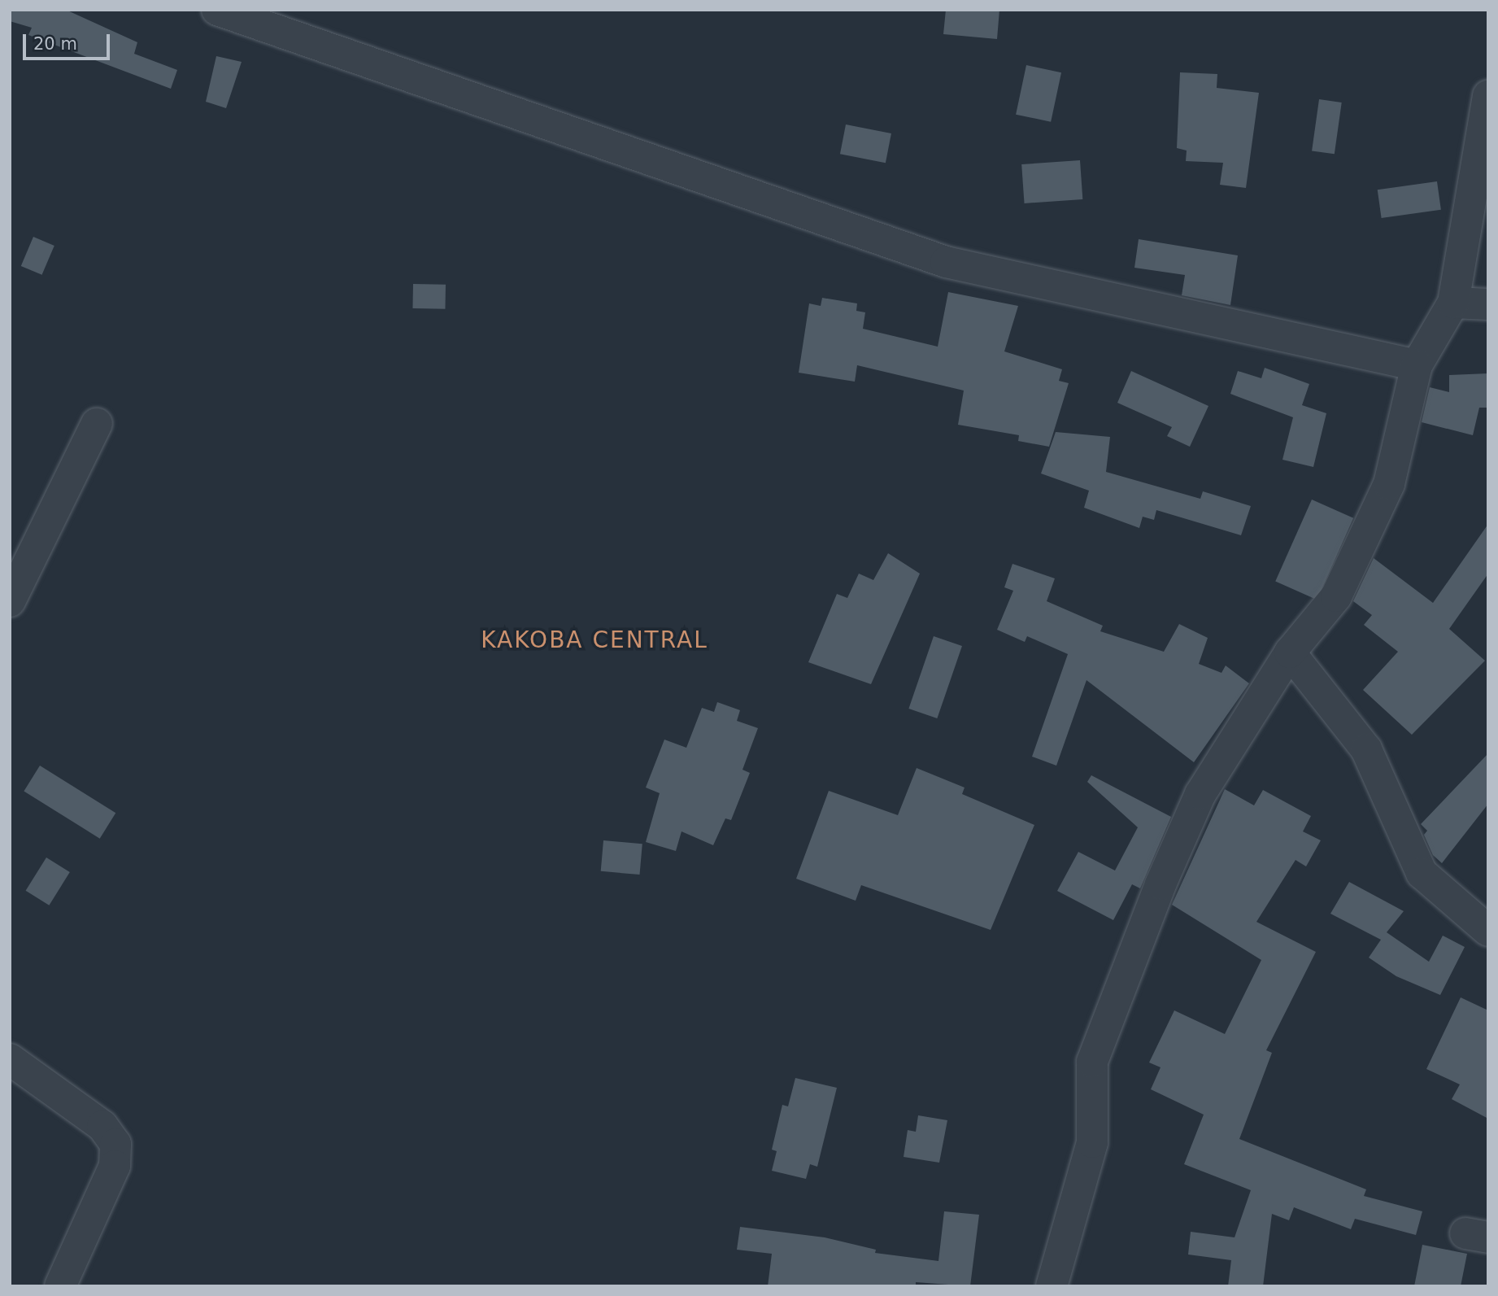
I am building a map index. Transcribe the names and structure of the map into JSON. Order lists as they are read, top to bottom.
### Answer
{
  "districts": ["KAKOBA CENTRAL"],
  "scale_bar": "20 m"
}
